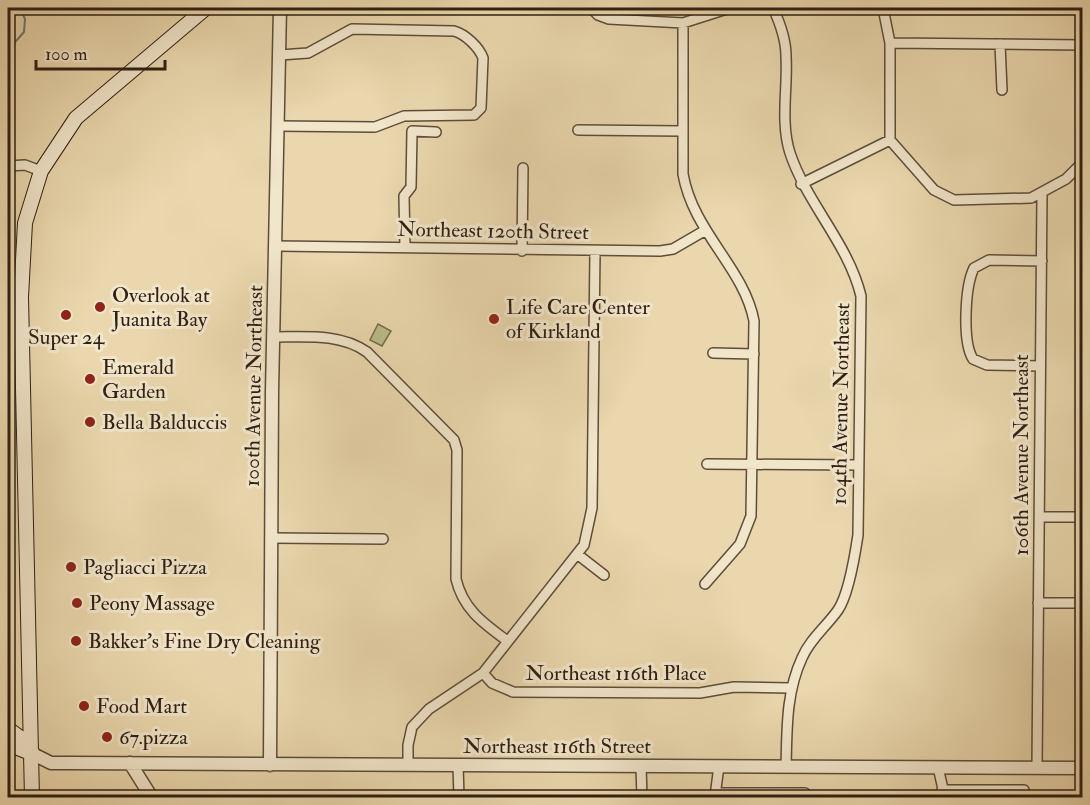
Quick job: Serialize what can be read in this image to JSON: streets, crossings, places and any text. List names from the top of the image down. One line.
{"streets":{"street":["Northeast 120th Street","100th Avenue Northeast","104th Avenue Northeast","106th Avenue Northeast","Northeast 116th Place","Northeast 116th Street"]},"crossings":[["Northeast 120th Street","100th Avenue Northeast"],["100th Avenue Northeast","Northeast 116th Street"],["104th Avenue Northeast","Northeast 116th Place"],["104th Avenue Northeast","Northeast 116th Street"],["106th Avenue Northeast","Northeast 116th Street"]],"places":["Overlook at Juanita Bay","Super 24","Life Care Center of Kirkland","Emerald Garden","Bella Balduccis","Pagliacci Pizza","Peony Massage","Bakker's Fine Dry Cleaning","Food Mart","67.pizza"],"scale_bar":"100 m"}
